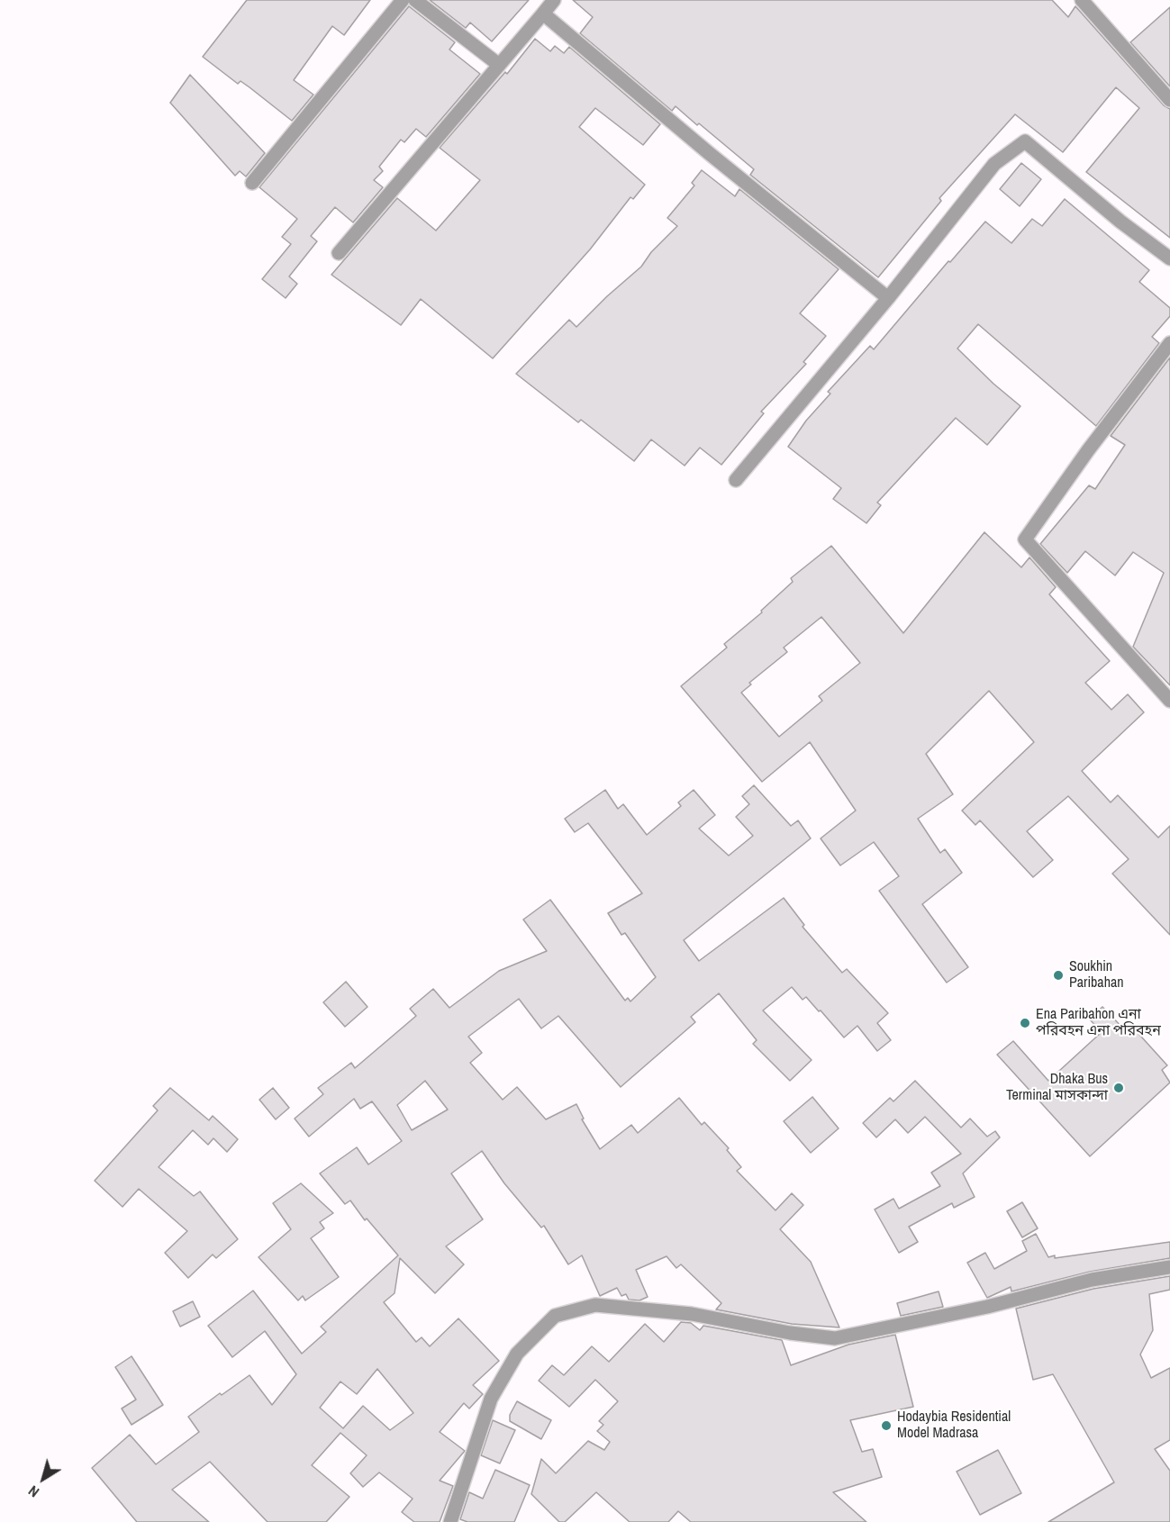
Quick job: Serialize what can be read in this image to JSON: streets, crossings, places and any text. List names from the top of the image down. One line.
{"places":["Soukhin Paribahan","Ena Paribahon এনা পরিবহন এনা পরিবহন","Dhaka Bus Terminal মাসকান্দা","Hodaybia Residential Model Madrasa"],"north":"bottom left"}
